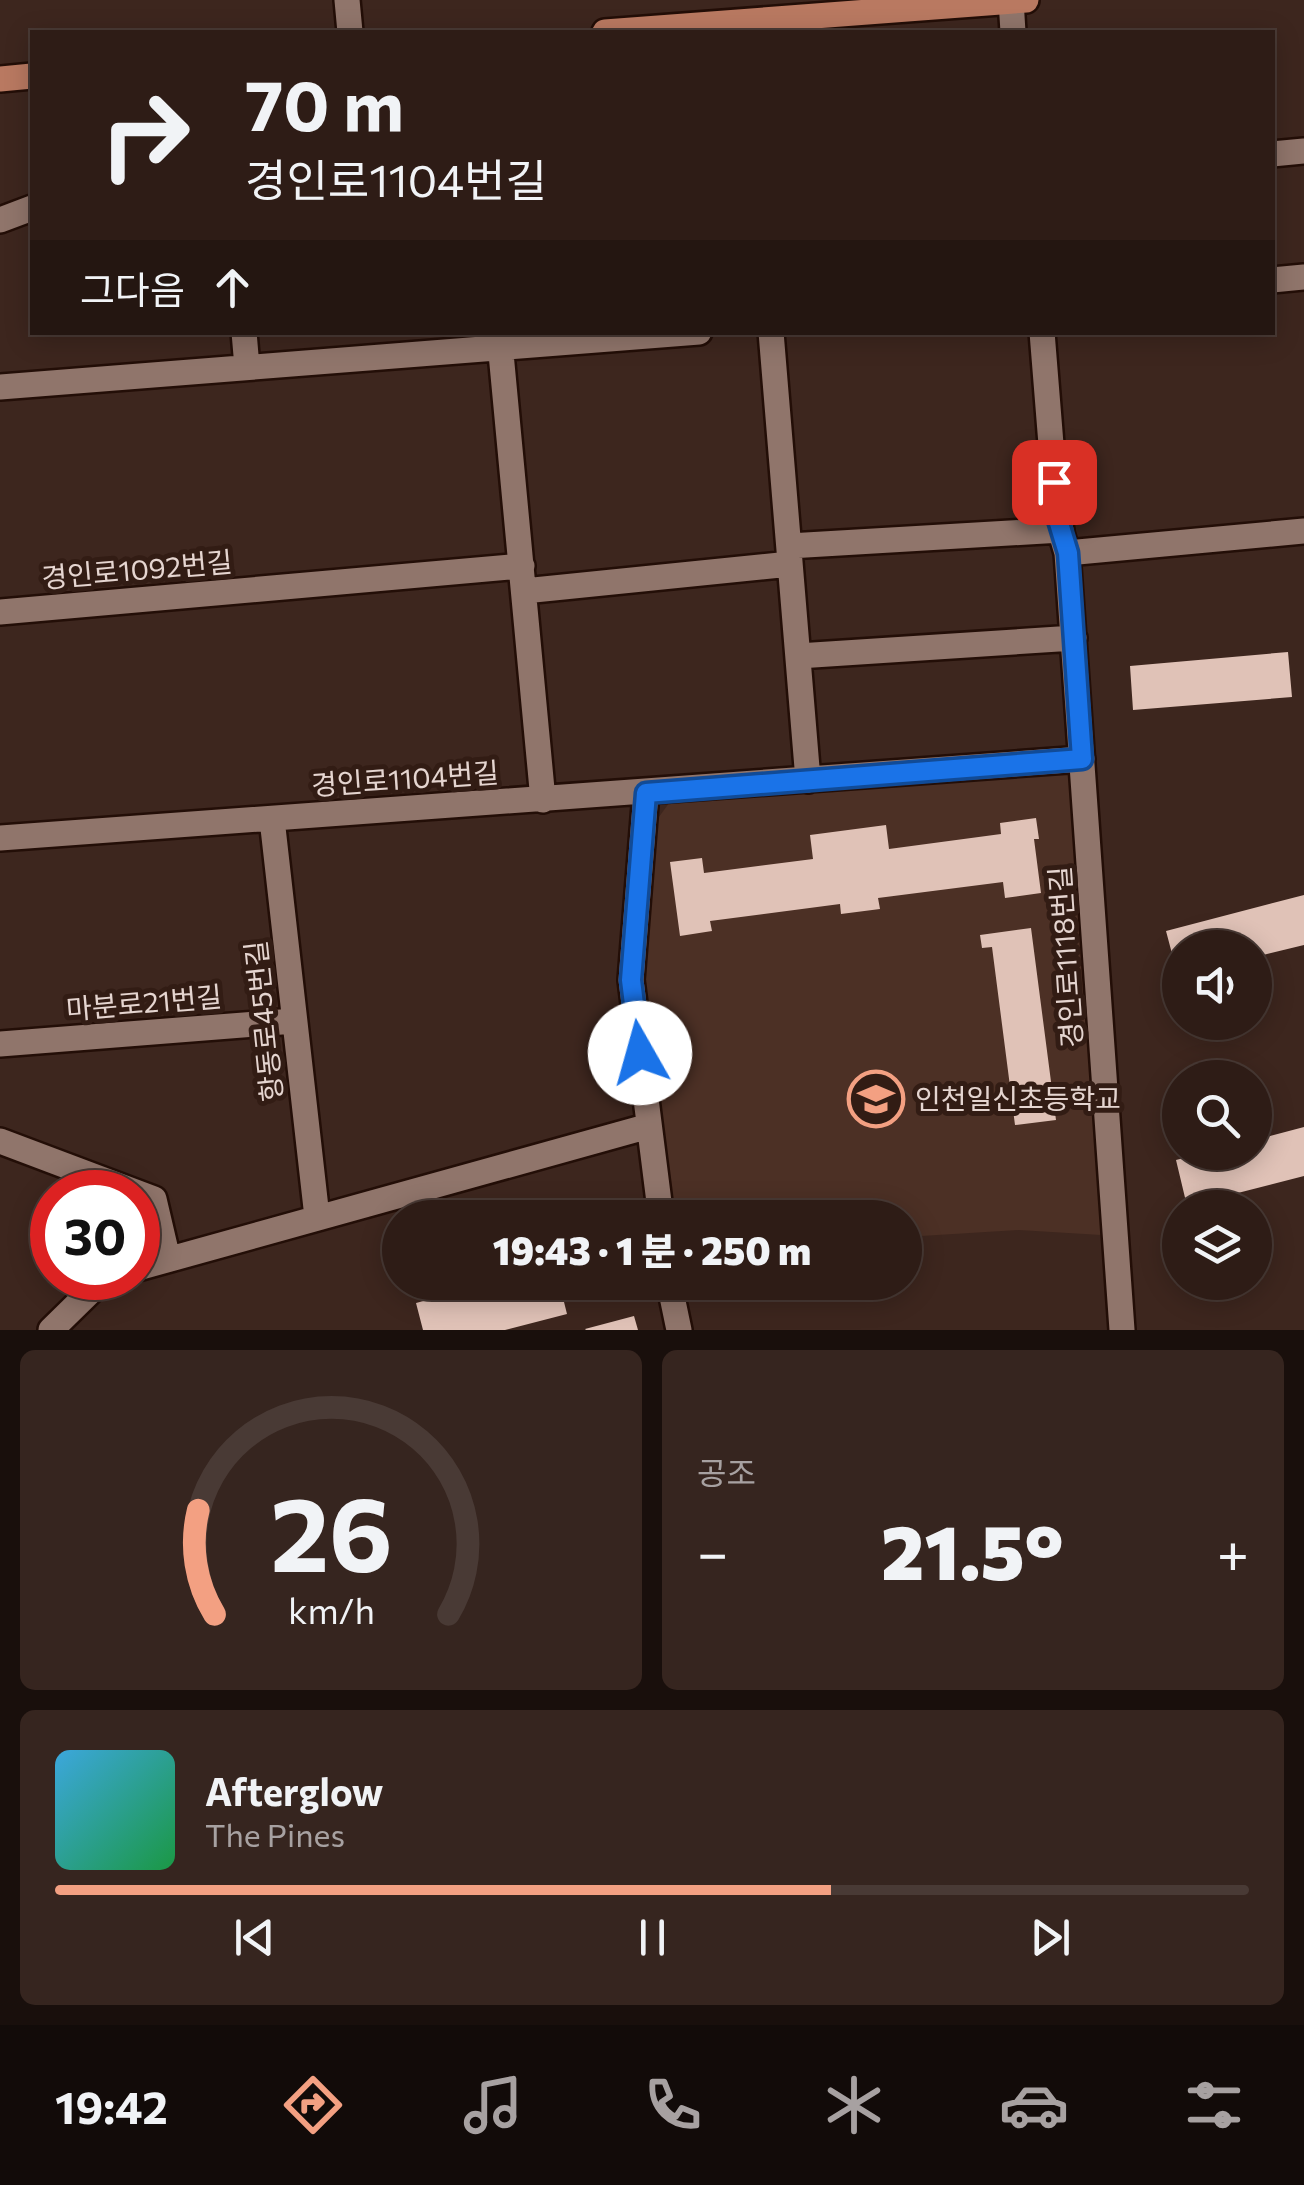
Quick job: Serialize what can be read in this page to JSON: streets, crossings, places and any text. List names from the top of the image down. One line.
{"streets":{"street":["경인로1092번길","경인로1104번길","경인로1118번길","마분로21번길","항동로45번길"]},"crossings":[["경인로1092번길","경인로1104번길"],["경인로1104번길","항동로45번길"],["마분로21번길","항동로45번길"]],"places":{"school or university":["인천일신초등학교"]},"page":{"turn":["70 m","경인로1104번길"],"then":"그다음","limit":"30","trip":"19:43 · 1 분 · 250 m","tile":"공조","heat":["−","21.5°","+"],"song":["Afterglow","The Pines"],"tabs":"19:42","gauge":["26","km/h"]}}
